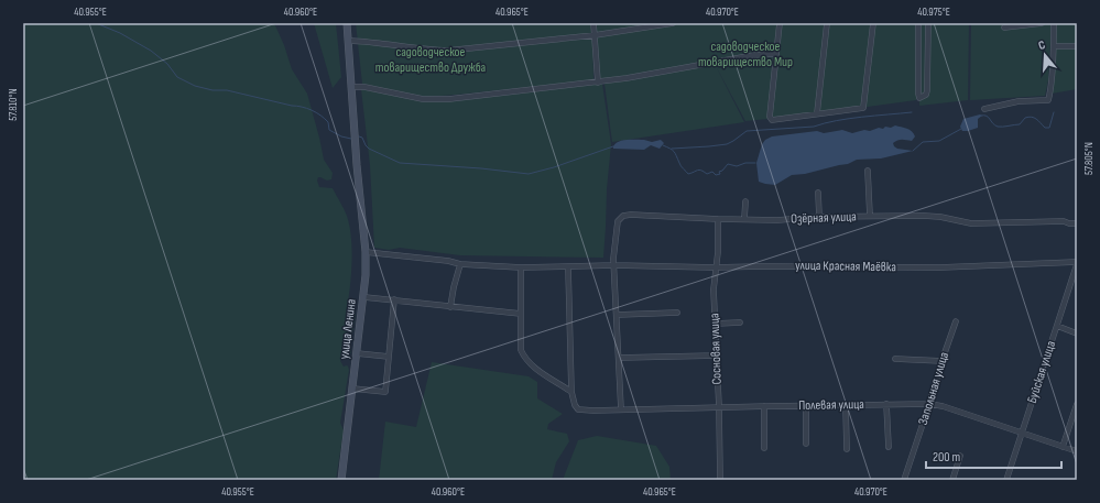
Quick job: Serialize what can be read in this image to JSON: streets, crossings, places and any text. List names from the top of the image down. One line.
{"streets":{"main road":["улица Ленина"],"street":["Озёрная улица","улица Красная Маёвка","Сосновая улица","Буйская улица","Запольная улица","Полевая улица"]},"crossings":[["Озёрная улица","улица Красная Маёвка"],["Озёрная улица","Сосновая улица"],["улица Красная Маёвка","улица Ленина"],["улица Красная Маёвка","Сосновая улица"],["улица Красная Маёвка","Буйская улица"],["Сосновая улица","Полевая улица"],["Буйская улица","Полевая улица"],["Запольная улица","Полевая улица"]],"parks":["садоводческое товарищество Мир","садоводческое товарищество Дружба"],"scale_bar":"200 m","north":"top","coordinates":["40.955°E","40.960°E","40.965°E","40.970°E","40.975°E","57.810°N","57.805°N"]}
